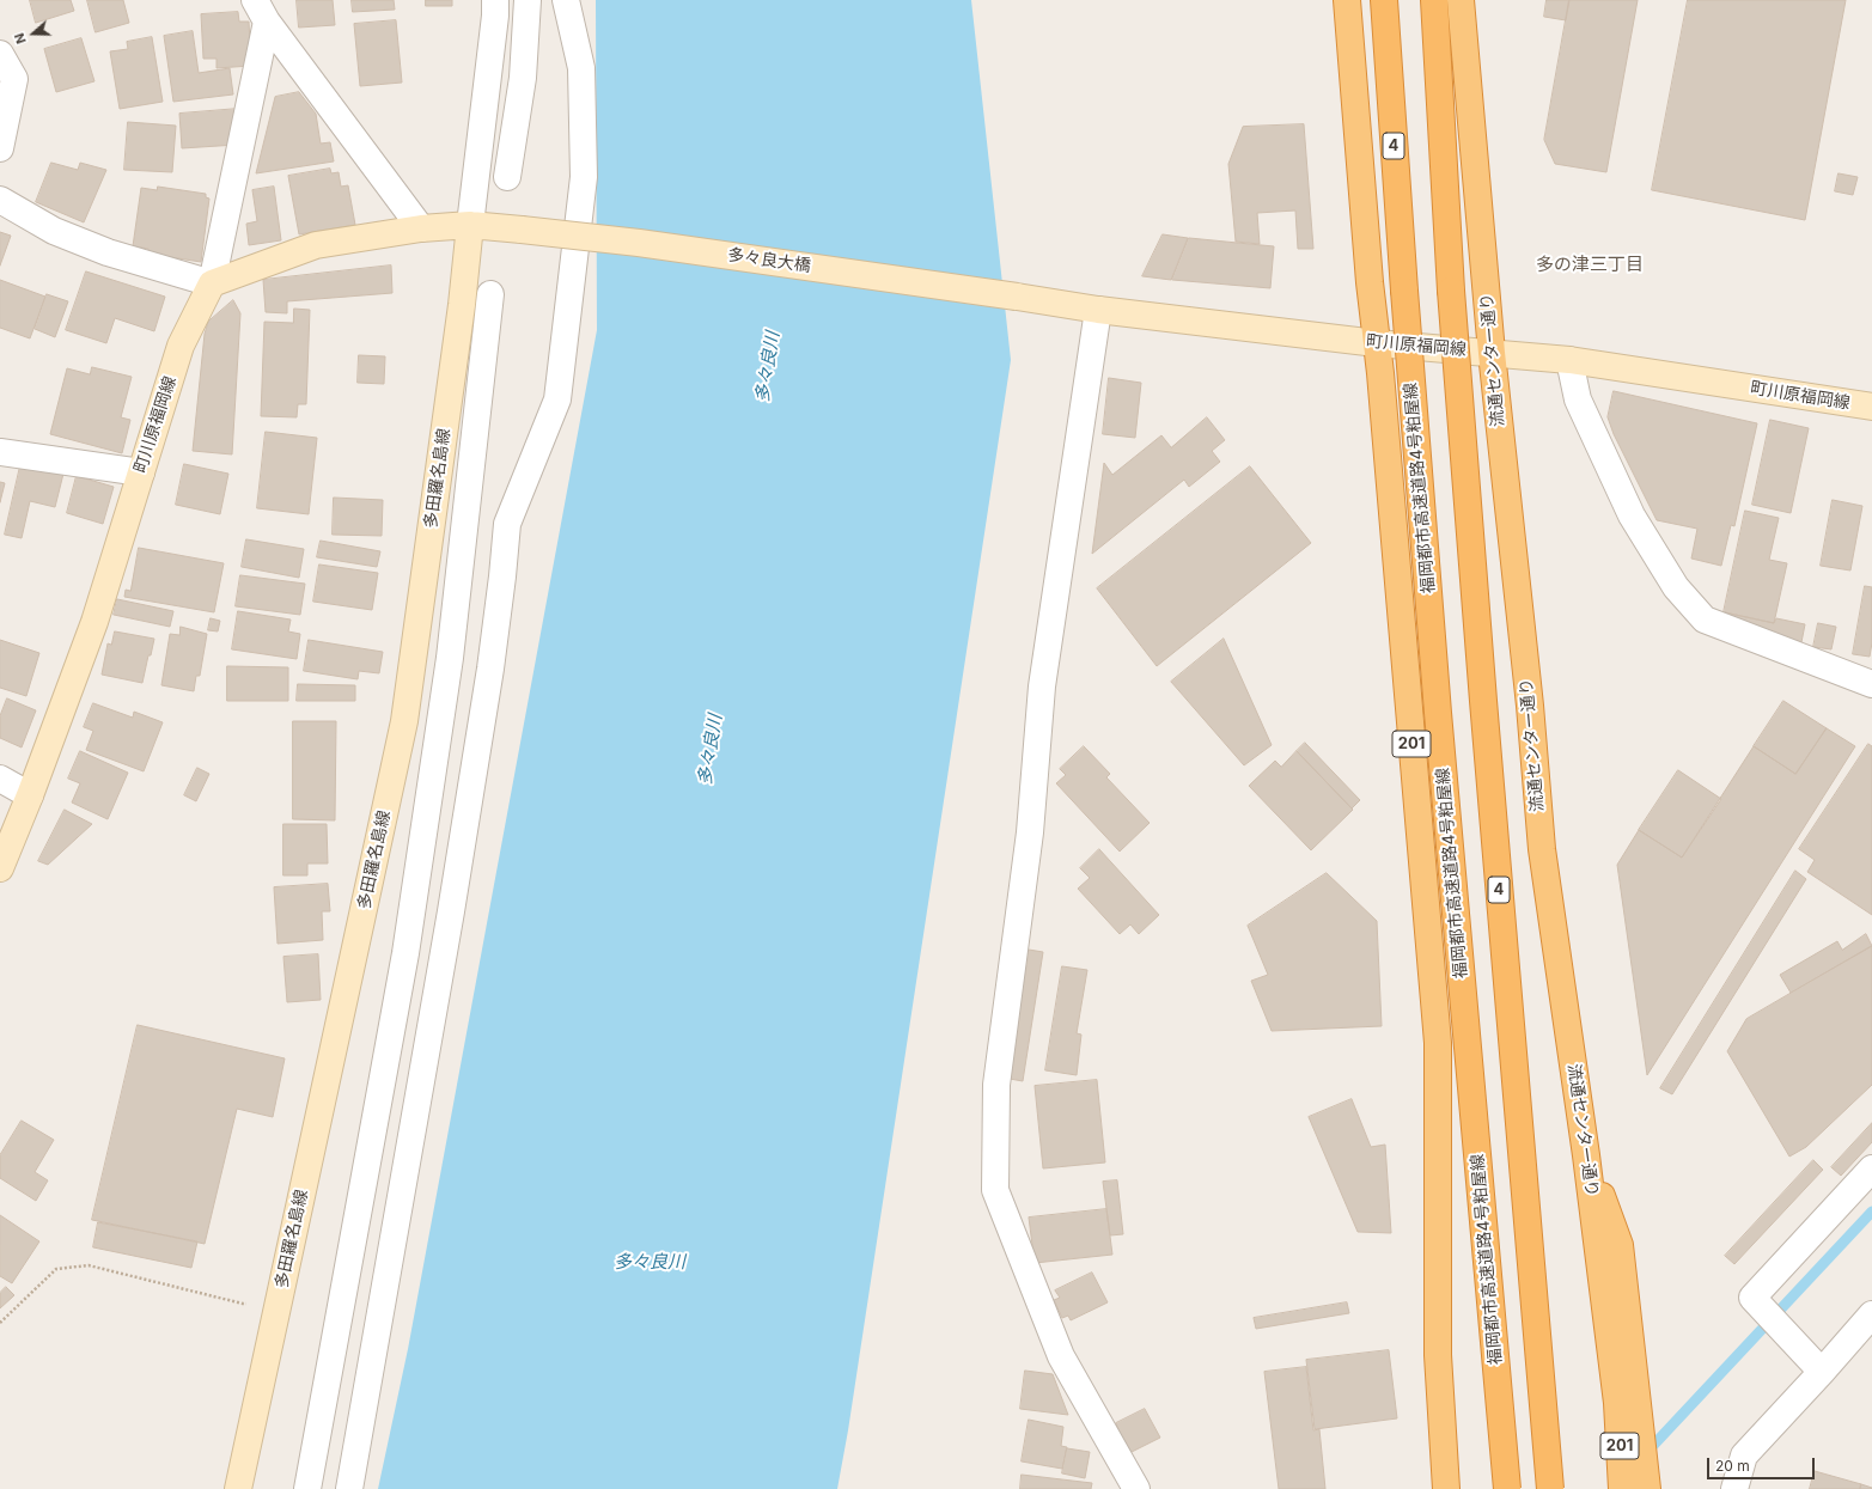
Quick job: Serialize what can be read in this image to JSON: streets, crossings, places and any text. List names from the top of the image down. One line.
{"streets":{"highway":["4","流通センター通り","福岡都市高速道路4号粕屋線","201"],"main road":["多々良大橋","町川原福岡線","多田羅名島線"]},"crossings":[["多々良大橋","町川原福岡線"],["多々良大橋","多田羅名島線"],["町川原福岡線","流通センター通り"],["町川原福岡線","201"]],"districts":["多の津三丁目"],"water":["多々良川"],"scale_bar":"20 m","north":"left"}
